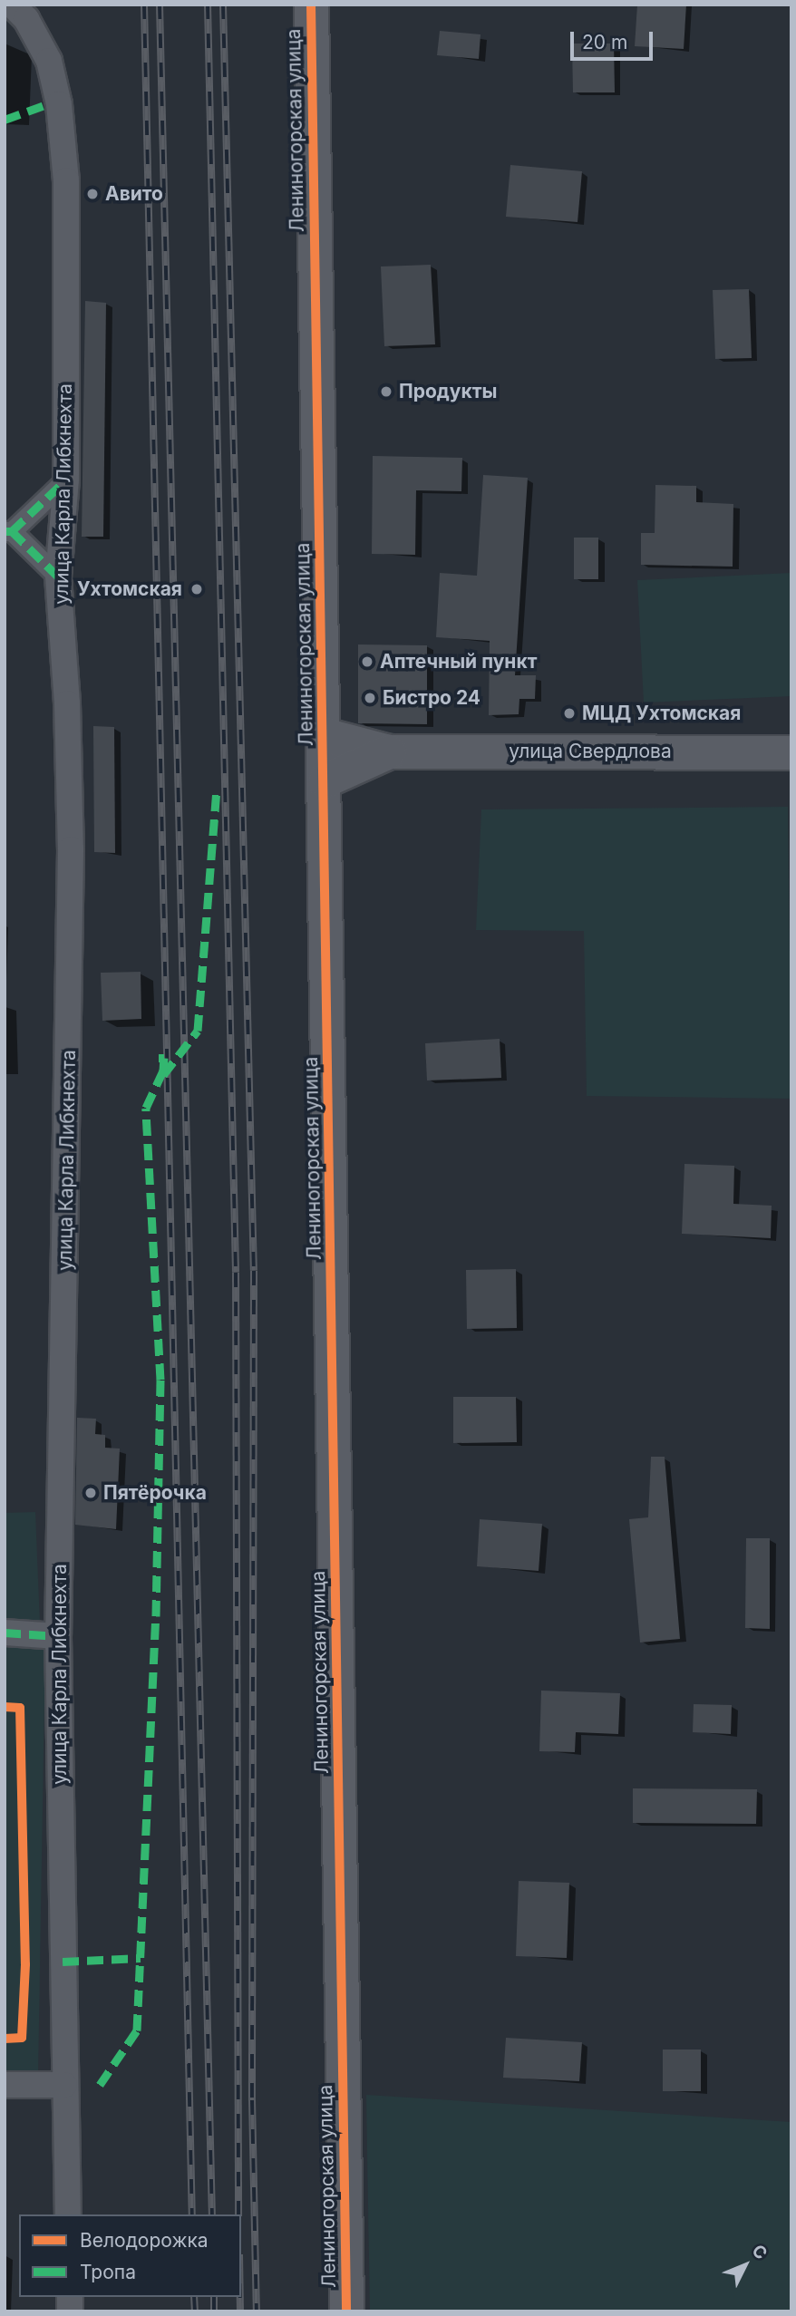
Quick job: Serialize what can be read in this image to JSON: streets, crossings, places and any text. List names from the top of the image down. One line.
{"streets":{"street":["Лениногорская улица","улица Карла Либкнехта","улица Свердлова"]},"crossings":[["Лениногорская улица","улица Свердлова"]],"places":["Авито","Продукты","Ухтомская","Аптечный пункт","Бистро 24","МЦД Ухтомская","Пятёрочка"],"legend":["Велодорожка","Тропа"],"scale_bar":"20 m","north":"top right"}
